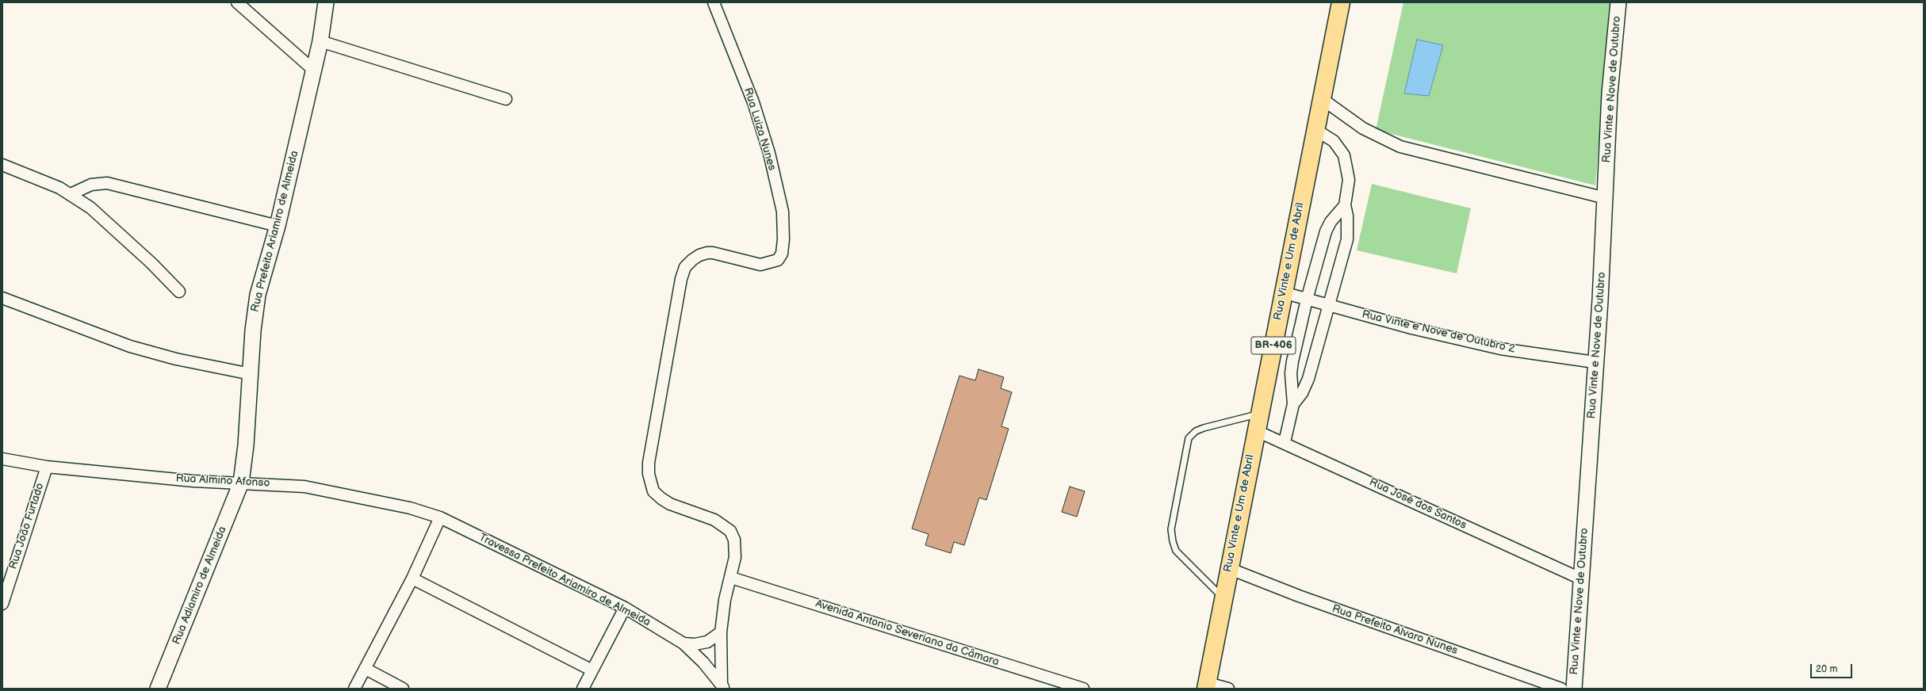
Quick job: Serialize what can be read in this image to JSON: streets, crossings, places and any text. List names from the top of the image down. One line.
{"streets":{"main road":["Rua Vinte e Um de Abril","BR-406"],"street":["Rua Vinte e Nove de Outubro","Rua Luiza Nunes","Rua Prefeito Ariamiro de Almeida","Rua Vinte e Nove de Outubro 2","Rua Almino Afonso","Rua José dos Santos","Rua João Furtado","Travessa Prefeito Ariamiro de Almeida","Rua Adiamiro de Almeida","Rua Prefeito Alvaro Nunes","Avenida Antonio Severiano da Câmara"]},"crossings":[["Rua Vinte e Nove de Outubro","Rua Vinte e Nove de Outubro 2"],["Rua Vinte e Nove de Outubro","Rua José dos Santos"],["Rua Luiza Nunes","Avenida Antonio Severiano da Câmara"],["Rua Prefeito Ariamiro de Almeida","Rua Almino Afonso"],["Rua Prefeito Ariamiro de Almeida","Rua Adiamiro de Almeida"],["Rua Vinte e Um de Abril","Rua Vinte e Nove de Outubro 2"],["Rua Vinte e Um de Abril","Rua José dos Santos"],["Rua Vinte e Um de Abril","Rua Prefeito Alvaro Nunes"],["Rua Almino Afonso","Rua João Furtado"],["Rua Almino Afonso","Travessa Prefeito Ariamiro de Almeida"],["Rua Almino Afonso","Rua Adiamiro de Almeida"]],"scale_bar":"20 m"}
